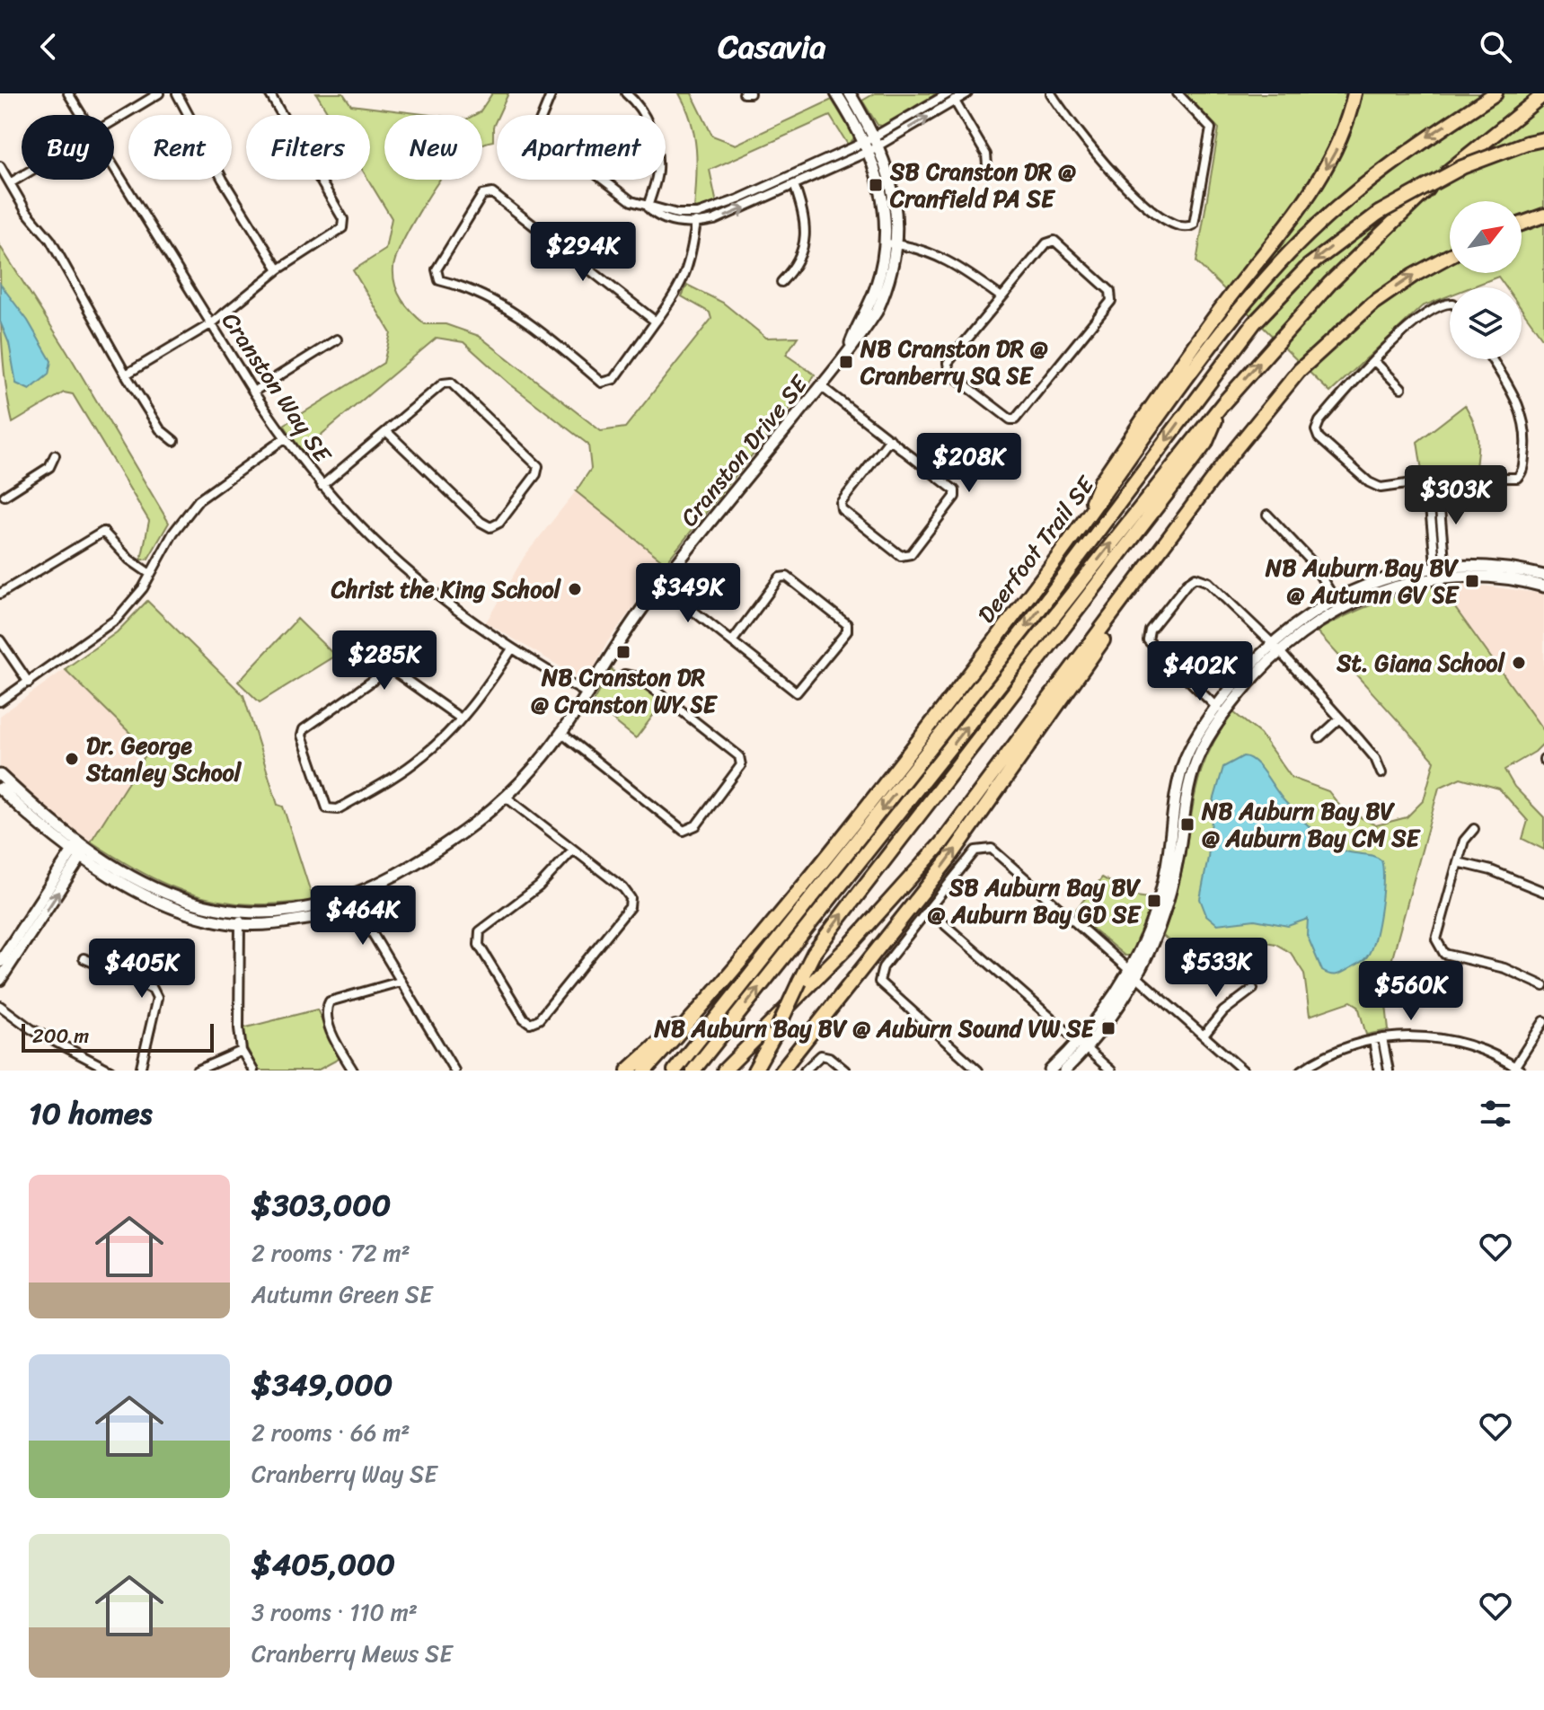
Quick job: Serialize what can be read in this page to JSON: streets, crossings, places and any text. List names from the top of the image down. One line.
{"streets":{"highway":["Deerfoot Trail SE"],"street":["Cranston Way SE","Cranston Drive SE"]},"crossings":[["Cranston Way SE","Cranston Drive SE"]],"places":{"transit":["SB Cranston DR @ Cranfield PA SE","NB Cranston DR @ Cranberry SQ SE","NB Auburn Bay BV @ Autumn GV SE","NB Cranston DR @ Cranston WY SE","NB Auburn Bay BV @ Auburn Bay CM SE","SB Auburn Bay BV @ Auburn Bay GD SE","NB Auburn Bay BV @ Auburn Sound VW SE"],"other":["Christ the King School","St. Giana School","Dr. George Stanley School"]},"scale_bar":"200 m","north":"top right","page":{"header":"Casavia","chip":["Buy","Rent","Filters","New","Apartment"],"price":["$294K","$208K","$303K","$349K","$285K","$402K","$464K","$533K","$405K","$560K"],"scale":"200 m","heading":"10 homes","list":[{"name":"$303,000","note":"2 rooms · 72 m² · Autumn Green SE"},{"name":"$349,000","note":"2 rooms · 66 m² · Cranberry Way SE"},{"name":"$405,000","note":"3 rooms · 110 m² · Cranberry Mews SE"}]}}
